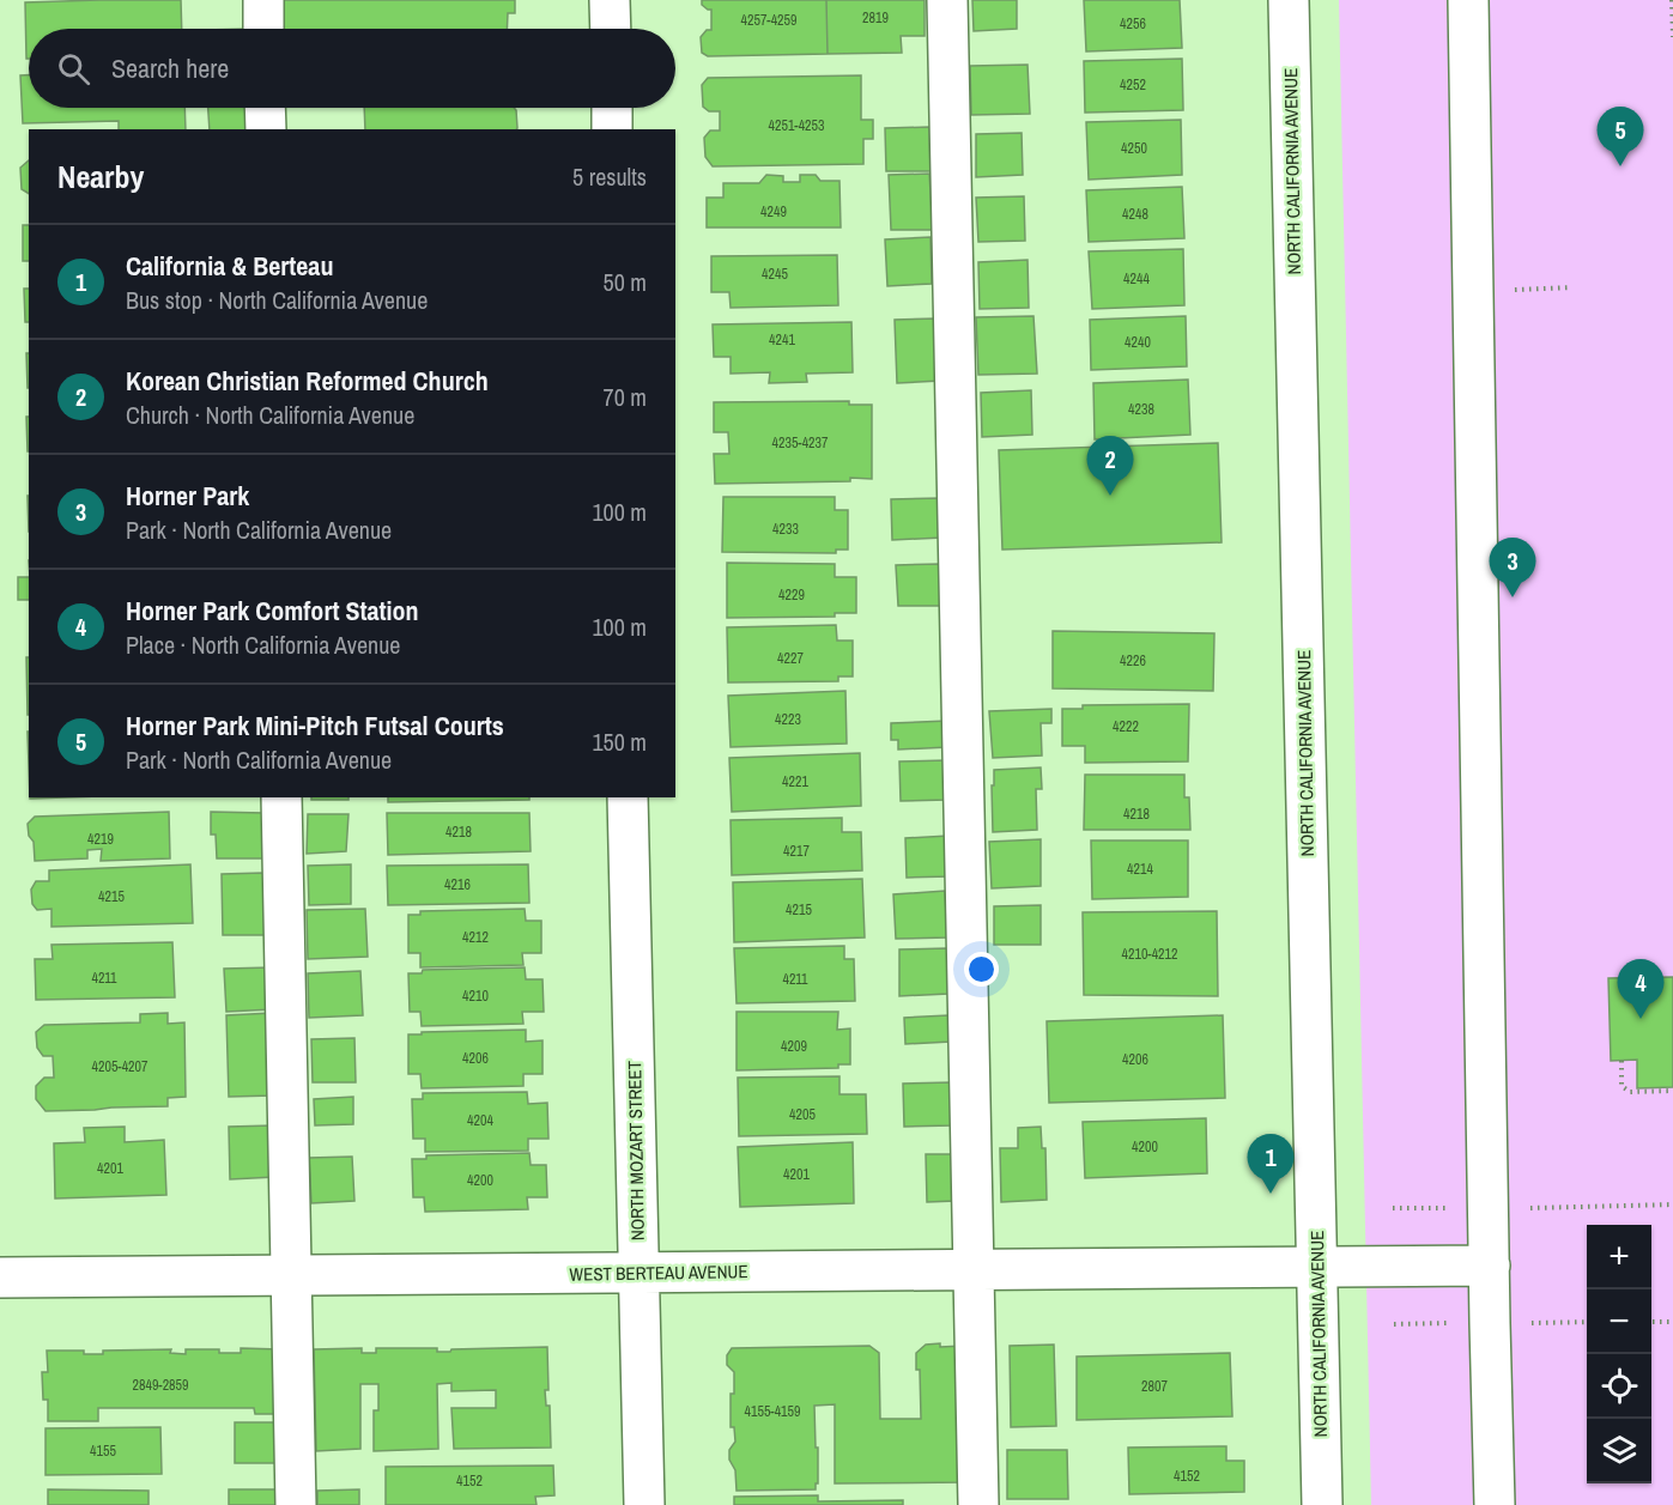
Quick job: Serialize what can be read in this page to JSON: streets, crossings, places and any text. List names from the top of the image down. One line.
{"streets":{"street":["NORTH CALIFORNIA AVENUE","NORTH MOZART STREET","WEST BERTEAU AVENUE"]},"crossings":[["NORTH CALIFORNIA AVENUE","WEST BERTEAU AVENUE"],["NORTH MOZART STREET","WEST BERTEAU AVENUE"]],"house_numbers":["2819","4257-4259","4256","4252","4251-4253","4250","4249","4248","4245","4244","4241","4240","4238","4235-4237","4233","4229","4227","4226","4223","4222","4221","4218","4218","4219","4217","4214","4216","4215","4215","4212","4210-4212","4211","4211","4210","4209","4206","4206","4205-4207","4205","4204","4200","4201","4201","4200","2849-2859","2807","4155-4159","4155","4152","4152"],"page":{"search":"Search here","pins":["5","2","3","4","1"],"heading":["Nearby","5 results"],"list":[{"mark":"1","name":"California & Berteau","note":"Bus stop · North California Avenue","value":"50 m"},{"mark":"2","name":"Korean Christian Reformed Church","note":"Church · North California Avenue","value":"70 m"},{"mark":"3","name":"Horner Park","note":"Park · North California Avenue","value":"100 m"},{"mark":"4","name":"Horner Park Comfort Station","note":"Place · North California Avenue","value":"100 m"},{"mark":"5","name":"Horner Park Mini-Pitch Futsal Courts","note":"Park · North California Avenue","value":"150 m"}],"map_buttons":["+","−"]}}
